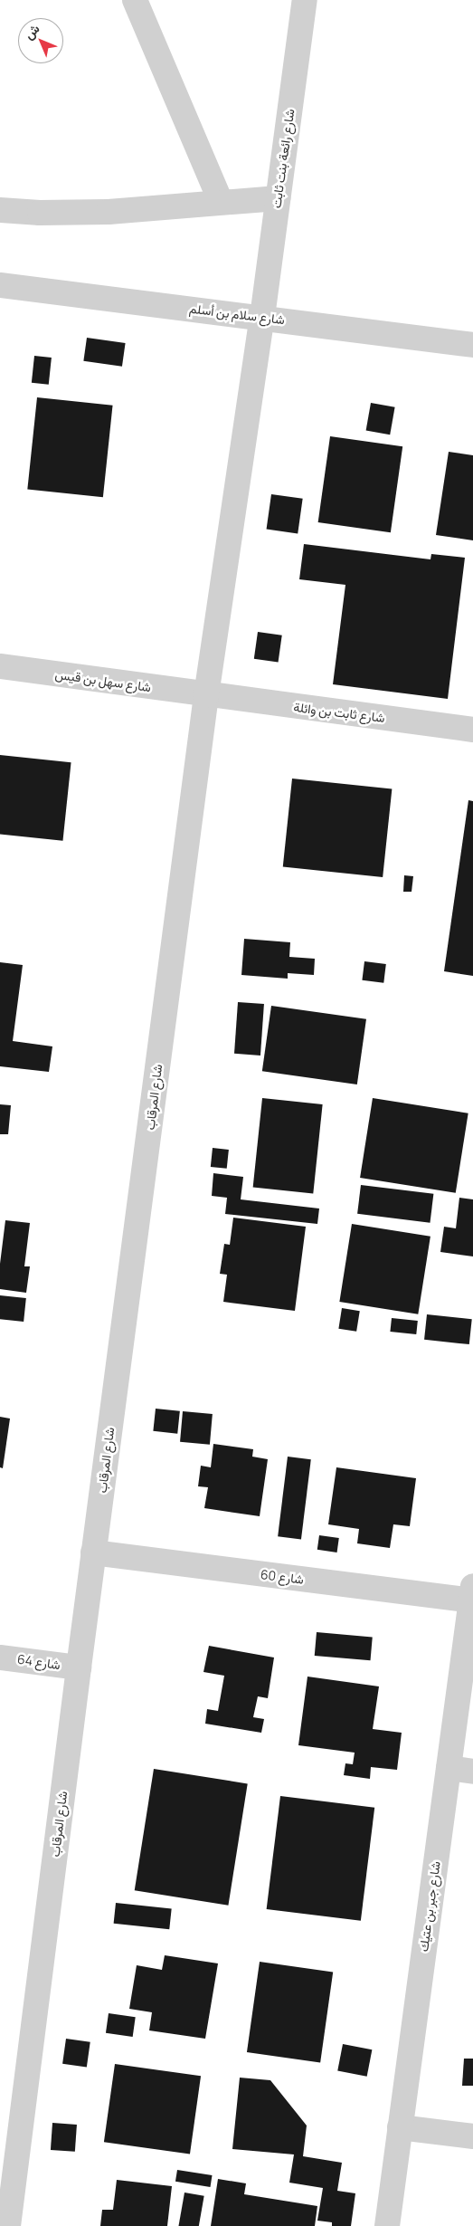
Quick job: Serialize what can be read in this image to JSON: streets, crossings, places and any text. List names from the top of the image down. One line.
{"streets":{"street":["شارع رائعة بنت ثابت","شارع سلام بن أسلم","شارع سهل بن قيس","شارع ثابت بن وائلة","شارع المرقاب","شارع 60","شارع 64","شارع جبر بن عتيك"]},"crossings":[["شارع رائعة بنت ثابت","شارع سلام بن أسلم"],["شارع رائعة بنت ثابت","شارع سهل بن قيس"],["شارع رائعة بنت ثابت","شارع ثابت بن وائلة"],["شارع رائعة بنت ثابت","شارع المرقاب"],["شارع سهل بن قيس","شارع ثابت بن وائلة"],["شارع سهل بن قيس","شارع المرقاب"],["شارع ثابت بن وائلة","شارع المرقاب"],["شارع المرقاب","شارع 60"],["شارع المرقاب","شارع 64"],["شارع 60","شارع جبر بن عتيك"]],"north":"top left"}
